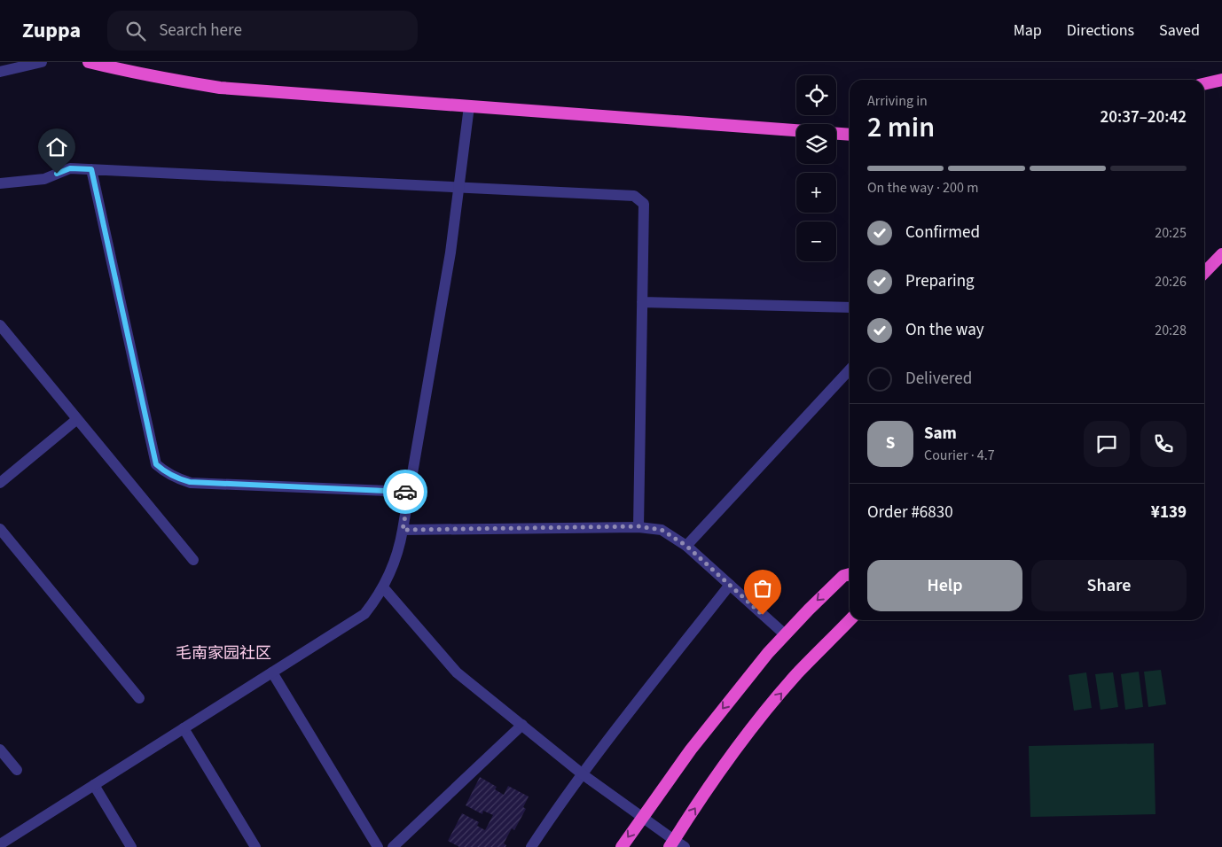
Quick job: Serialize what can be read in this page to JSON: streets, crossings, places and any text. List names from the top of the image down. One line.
{"districts":["毛南家园社区"],"page":{"header":"Zuppa","search":"Search here","nav":["Map","Directions","Saved"],"map_buttons":["+","−"],"heading":["2 min","Arriving in","20:37–20:42"],"panel":["Sam","Courier · 4.7","Order #6830","¥139"],"bar":"On the way · 200 m","list":[["Confirmed","20:25"],["Preparing","20:26"],["On the way","20:28"],"Delivered"],"round":"S","buttons":["Help","Share"]}}
